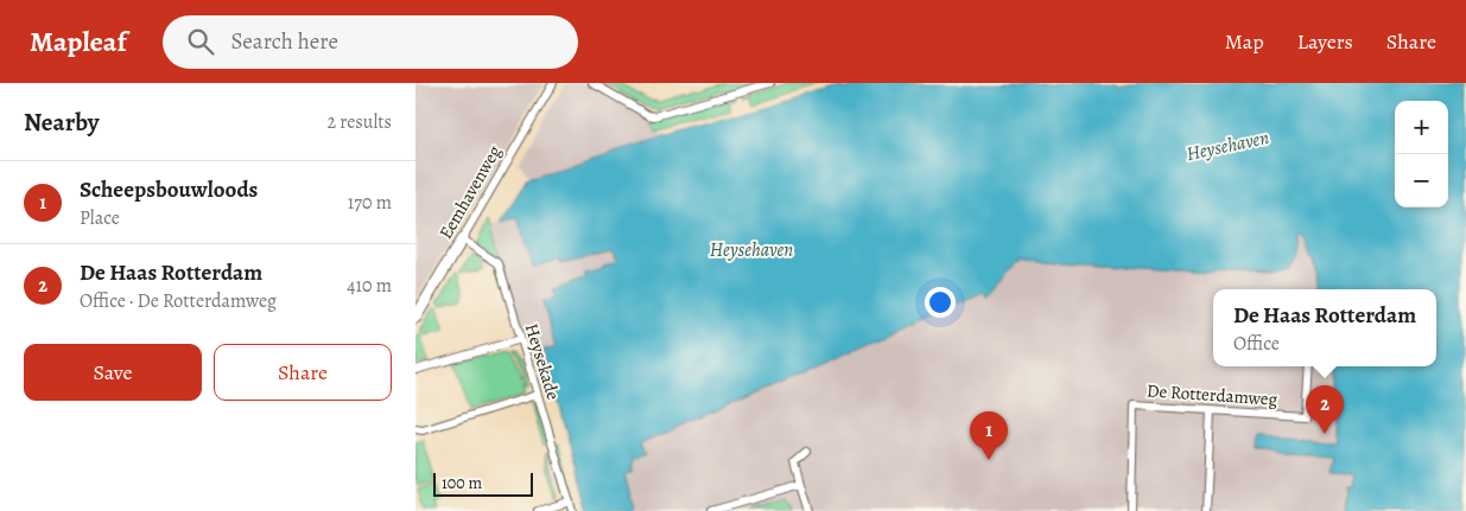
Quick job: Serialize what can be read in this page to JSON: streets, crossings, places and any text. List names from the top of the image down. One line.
{"streets":{"street":["Eemhavenweg","Heysekade","De Rotterdamweg"]},"crossings":[["Eemhavenweg","Heysekade"]],"water":["Heysehaven"],"scale_bar":"100 m","page":{"header":"Mapleaf","search":"Search here","nav":["Map","Layers","Share"],"heading":["Nearby","2 results"],"map_buttons":["+","−"],"list":[{"mark":"1","name":"Scheepsbouwloods","note":"Place","value":"170 m"},{"mark":"2","name":"De Haas Rotterdam","note":"Office · De Rotterdamweg","value":"410 m"}],"popup":["De Haas Rotterdam","Office"],"buttons":["Save","Share"],"pins":["2","1"],"scale":"100 m"}}
